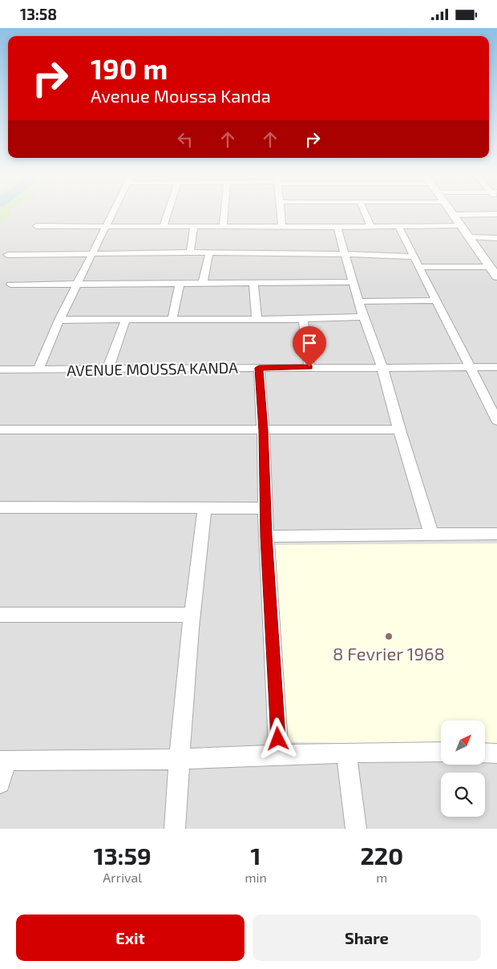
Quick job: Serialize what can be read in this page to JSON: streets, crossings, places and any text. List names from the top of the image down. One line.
{"streets":{"street":["AVENUE MOUSSA KANDA"]},"places":["8 Fevrier 1968"],"north":"top right","page":{"status":"13:58","turn":["190 m","Avenue Moussa Kanda"],"eta":["13:59","Arrival","1","min","220","m"],"buttons":["Exit","Share"]}}
